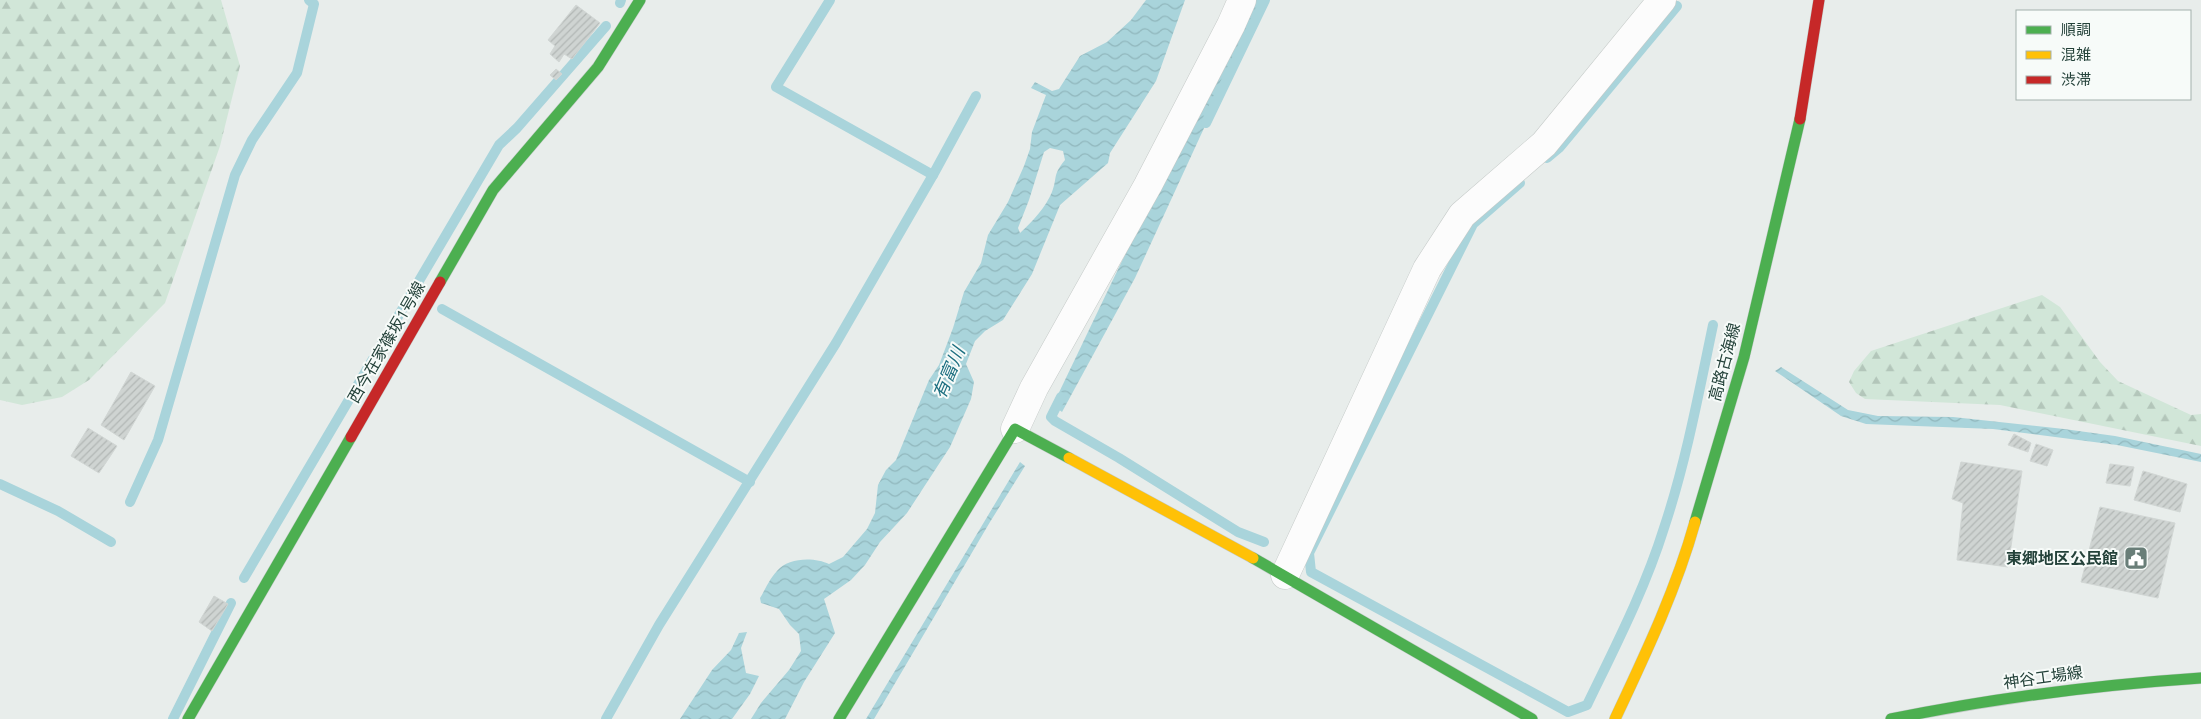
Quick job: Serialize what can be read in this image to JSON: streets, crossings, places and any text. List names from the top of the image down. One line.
{"streets":{"street":["西今在家篠坂1号線","高路古海線","神谷工場線"]},"water":["有富川"],"places":{"public building":["東郷地区公民館"]},"legend":["順調","混雑","渋滞"]}
